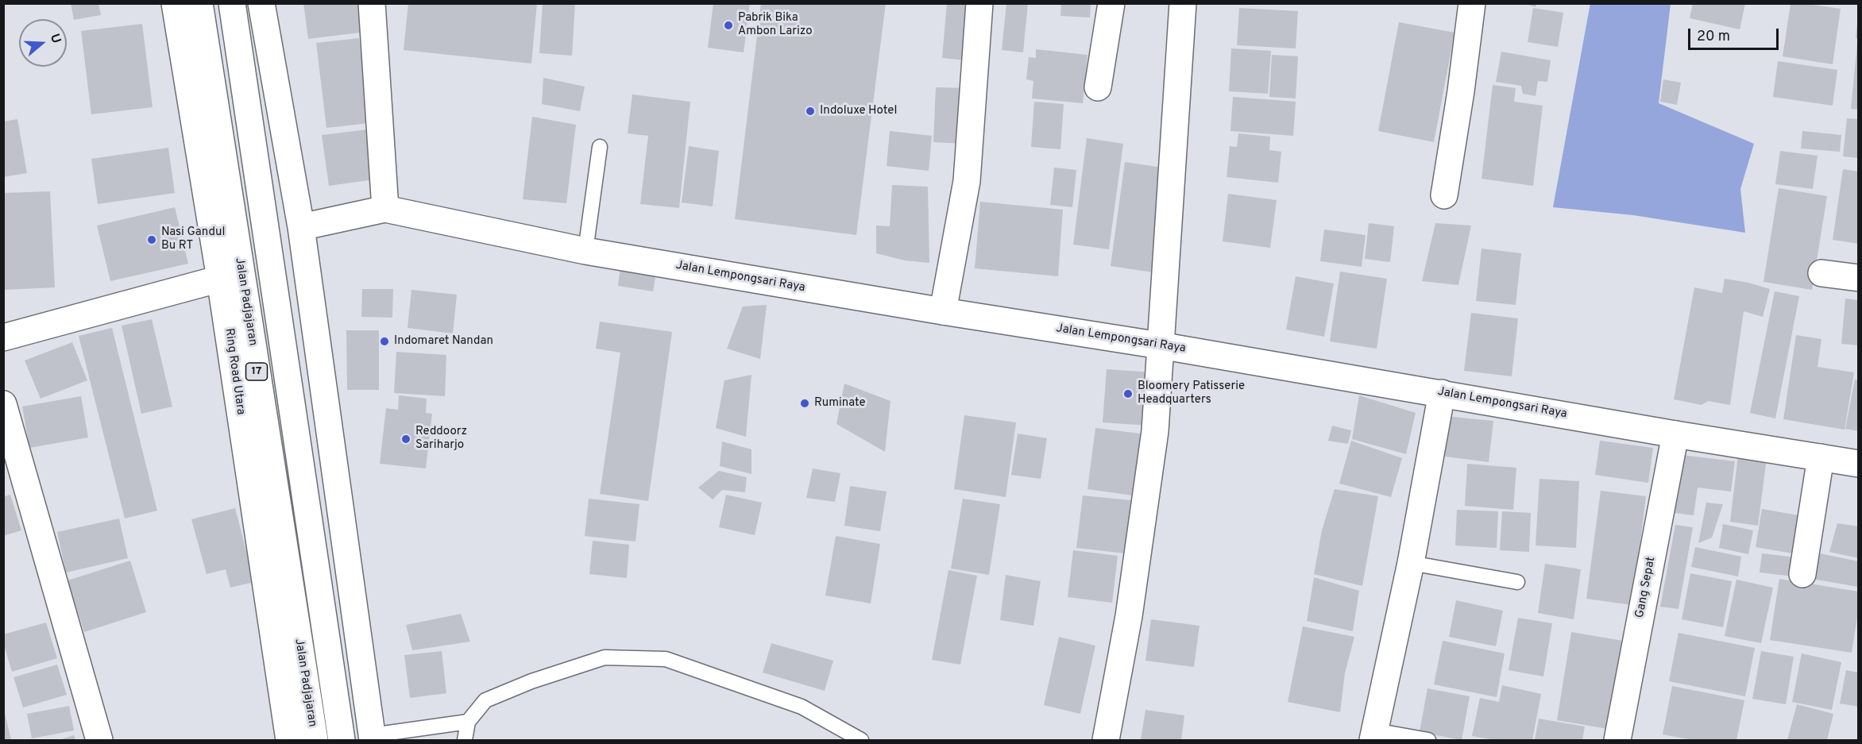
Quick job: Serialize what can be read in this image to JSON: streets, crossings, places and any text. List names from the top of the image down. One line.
{"streets":{"main road":["Jalan Lempongsari Raya","Jalan Padjajaran","Ring Road Utara","17","Gang Sepat"]},"crossings":[["Jalan Lempongsari Raya","Gang Sepat"]],"places":["Pabrik Bika Ambon Larizo","Indoluxe Hotel","Nasi Gandul Bu RT","Indomaret Nandan","Bloomery Patisserie Headquarters","Ruminate","Reddoorz Sariharjo"],"scale_bar":"20 m","north":"right"}
